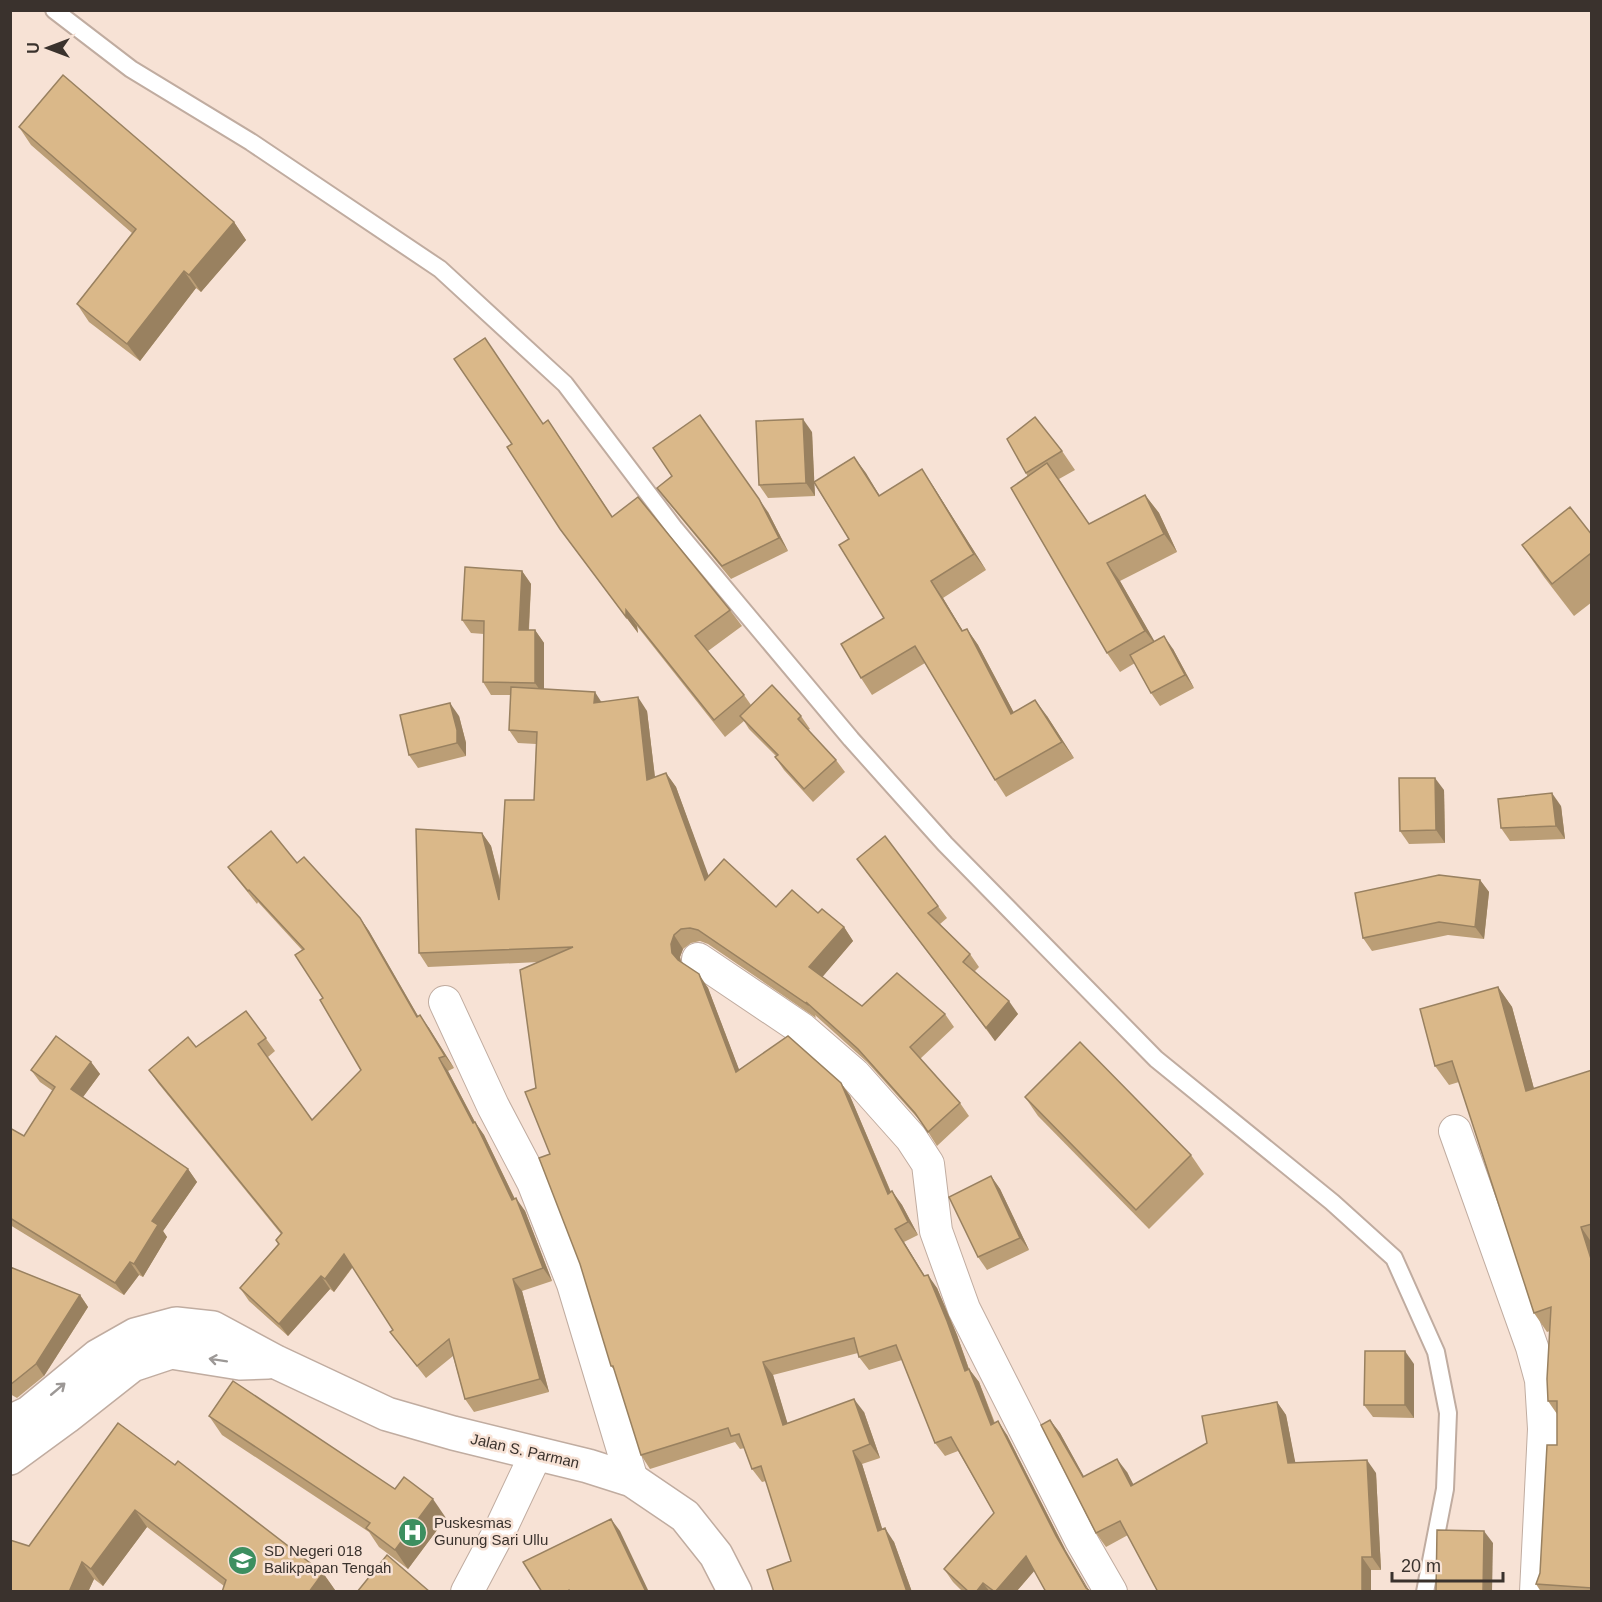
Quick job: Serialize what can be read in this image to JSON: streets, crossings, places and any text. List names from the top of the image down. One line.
{"streets":{"main road":["Jalan S. Parman"]},"places":{"hospital":["Puskesmas Gunung Sari Ullu"],"school or university":["SD Negeri 018 Balikpapan Tengah"]},"scale_bar":"20 m","north":"left"}
